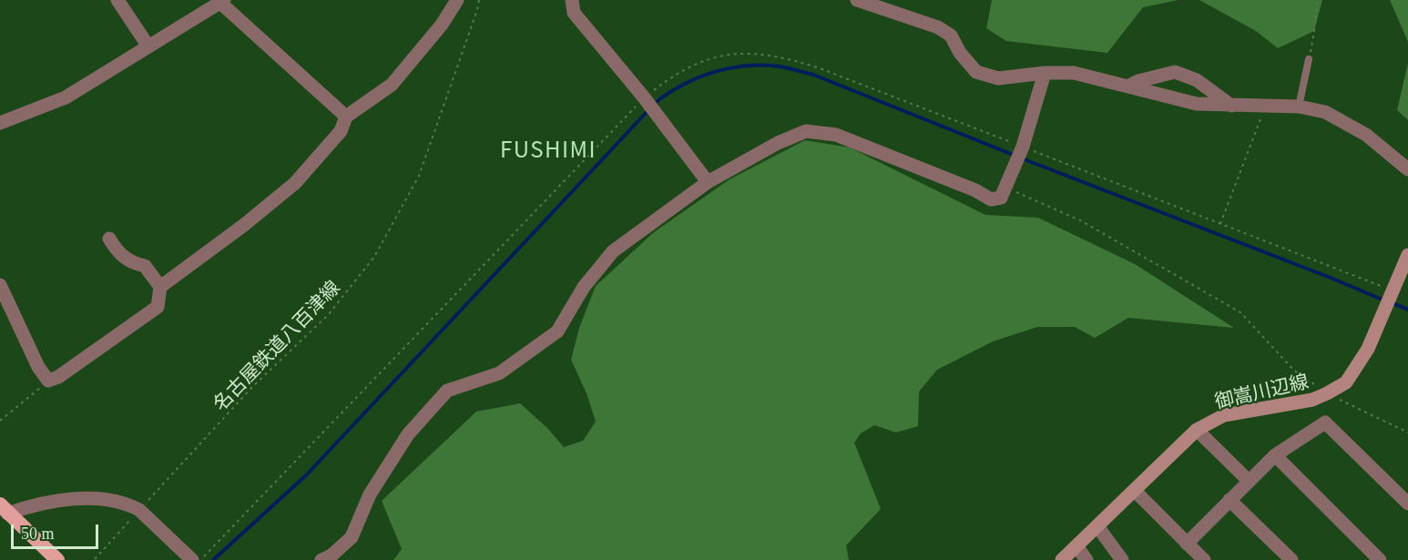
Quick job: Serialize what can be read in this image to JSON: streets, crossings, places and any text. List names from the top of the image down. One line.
{"streets":{"main road":["御嵩川辺線"],"path":["名古屋鉄道八百津線"]},"districts":["FUSHIMI"],"scale_bar":"50 m"}
